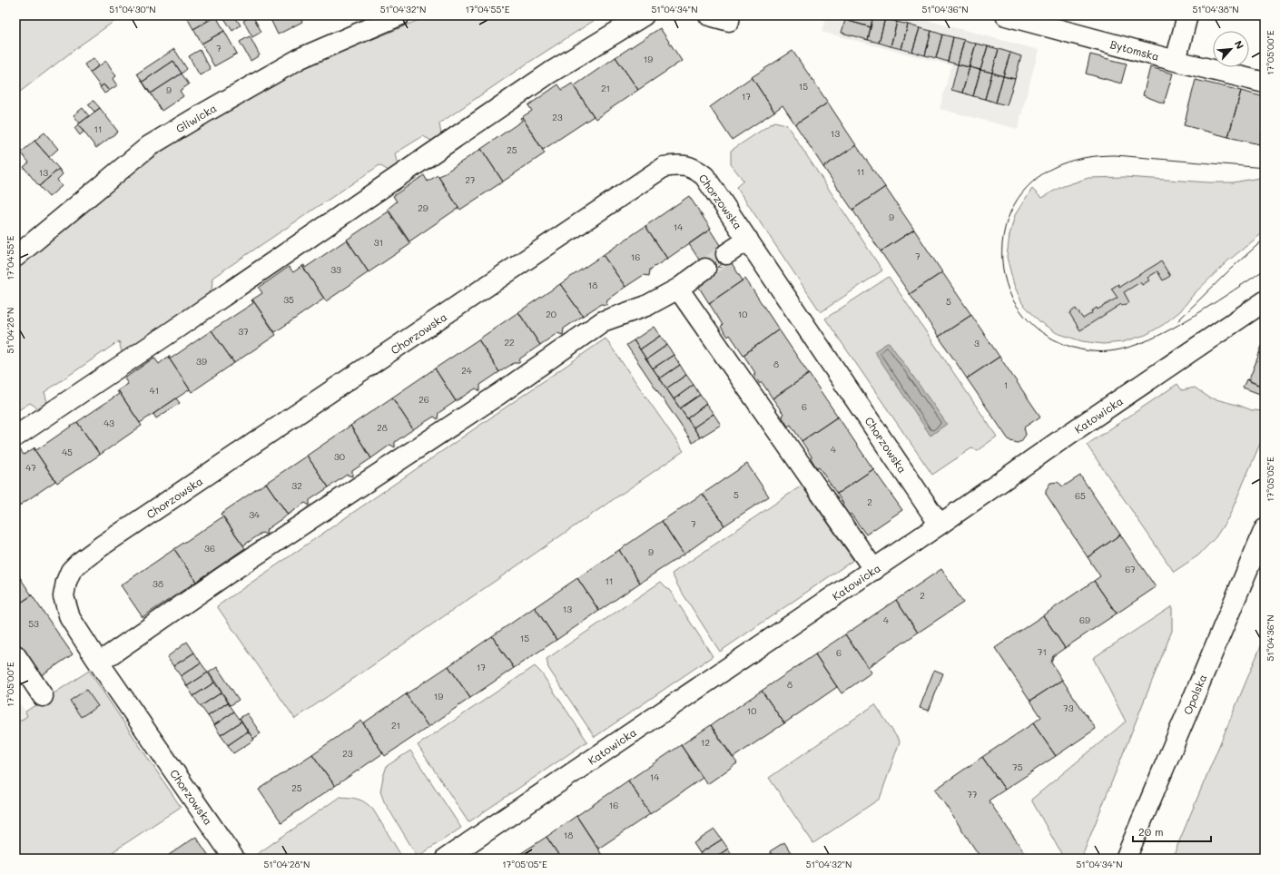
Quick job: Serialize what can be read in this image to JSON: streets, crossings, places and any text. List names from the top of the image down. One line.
{"streets":{"street":["Bytomska","Gliwicka","Chorzowska","Katowicka","Opolska"]},"crossings":[["Chorzowska","Katowicka"]],"house_numbers":["7","19","15","21","9","17","23","11","13","25","11","13","27","29","9","14","31","7","16","12","33","18","35","5","20","10","37","22","3","39","8","24","1","41","26","6","43","28","4","45","30","47","32","5","65","2","34","7","36","9","67","11","38","2","13","4","69","53","15","71","6","17","8","19","73","10","21","12","23","75","14","25","77","16","18"],"scale_bar":"20 m","north":"top right","coordinates":["51°04'30\"N","51°04'32\"N","17°04'55\"E","51°04'34\"N","51°04'36\"N","51°04'38\"N","17°05'00\"E","51°04'28\"N","17°05'05\"E"]}
